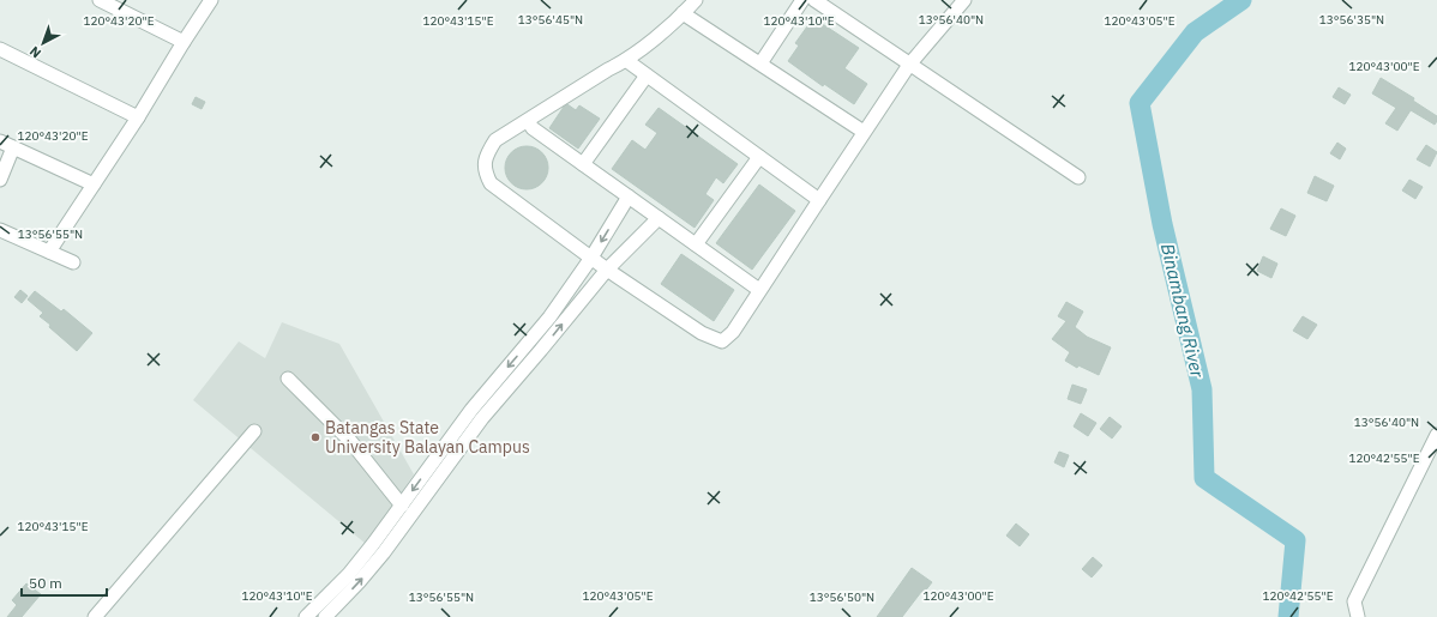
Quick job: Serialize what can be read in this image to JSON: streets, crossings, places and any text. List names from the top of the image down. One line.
{"water":["Binambang River"],"places":["Batangas State University Balayan Campus"],"scale_bar":"50 m","north":"bottom left","coordinates":["13°56'35\"N","13°56'45\"N","13°56'40\"N","120°43'20\"E","120°43'15\"E","120°43'10\"E","120°43'05\"E","120°43'00\"E","13°56'55\"N","120°42'55\"E","13°56'50\"N"]}
